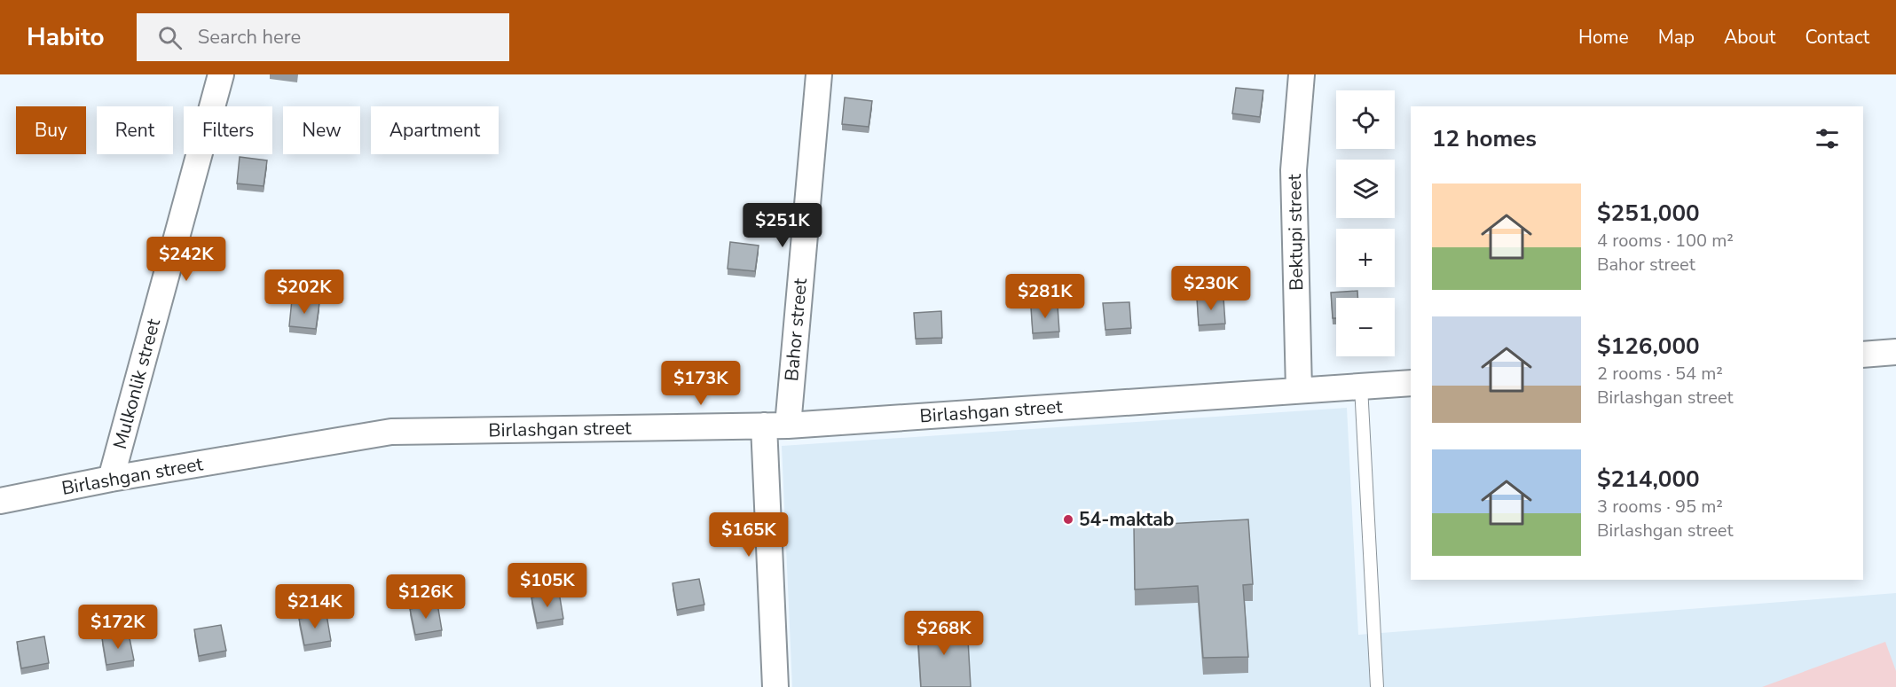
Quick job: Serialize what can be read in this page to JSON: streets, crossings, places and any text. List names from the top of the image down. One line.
{"streets":{"street":["Bektupi street","Bahor street","Mulkonlik street","Birlashgan street"]},"crossings":[["Bektupi street","Birlashgan street"],["Bahor street","Birlashgan street"],["Mulkonlik street","Birlashgan street"]],"places":["54-maktab"],"page":{"header":"Habito","search":"Search here","nav":["Home","Map","About","Contact"],"map_buttons":["+","−"],"chip":["Buy","Rent","Filters","New","Apartment"],"heading":"12 homes","list":[{"name":"$251,000","note":"4 rooms · 100 m² · Bahor street"},{"name":"$126,000","note":"2 rooms · 54 m² · Birlashgan street"},{"name":"$214,000","note":"3 rooms · 95 m² · Birlashgan street"}],"price":["$251K","$242K","$230K","$202K","$281K","$173K","$165K","$105K","$126K","$214K","$172K","$268K"]}}
